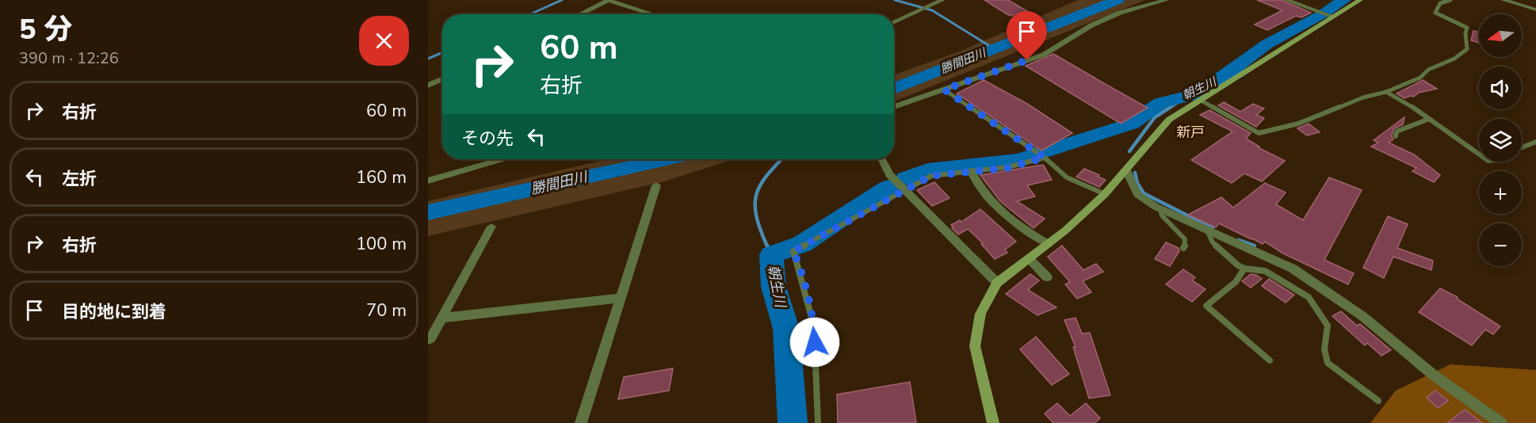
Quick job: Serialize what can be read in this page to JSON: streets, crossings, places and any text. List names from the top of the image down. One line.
{"districts":["新戸"],"water":["勝間田川","朝生川"],"north":"left","page":{"heading":["5 分","390 m · 12:26"],"map_buttons":["+","−"],"turn":["60 m","右折"],"list":[{"name":"右折","value":"60 m"},{"name":"左折","value":"160 m"},{"name":"右折","value":"100 m"},{"name":"目的地に到着","value":"70 m"}],"then":"その先"}}
